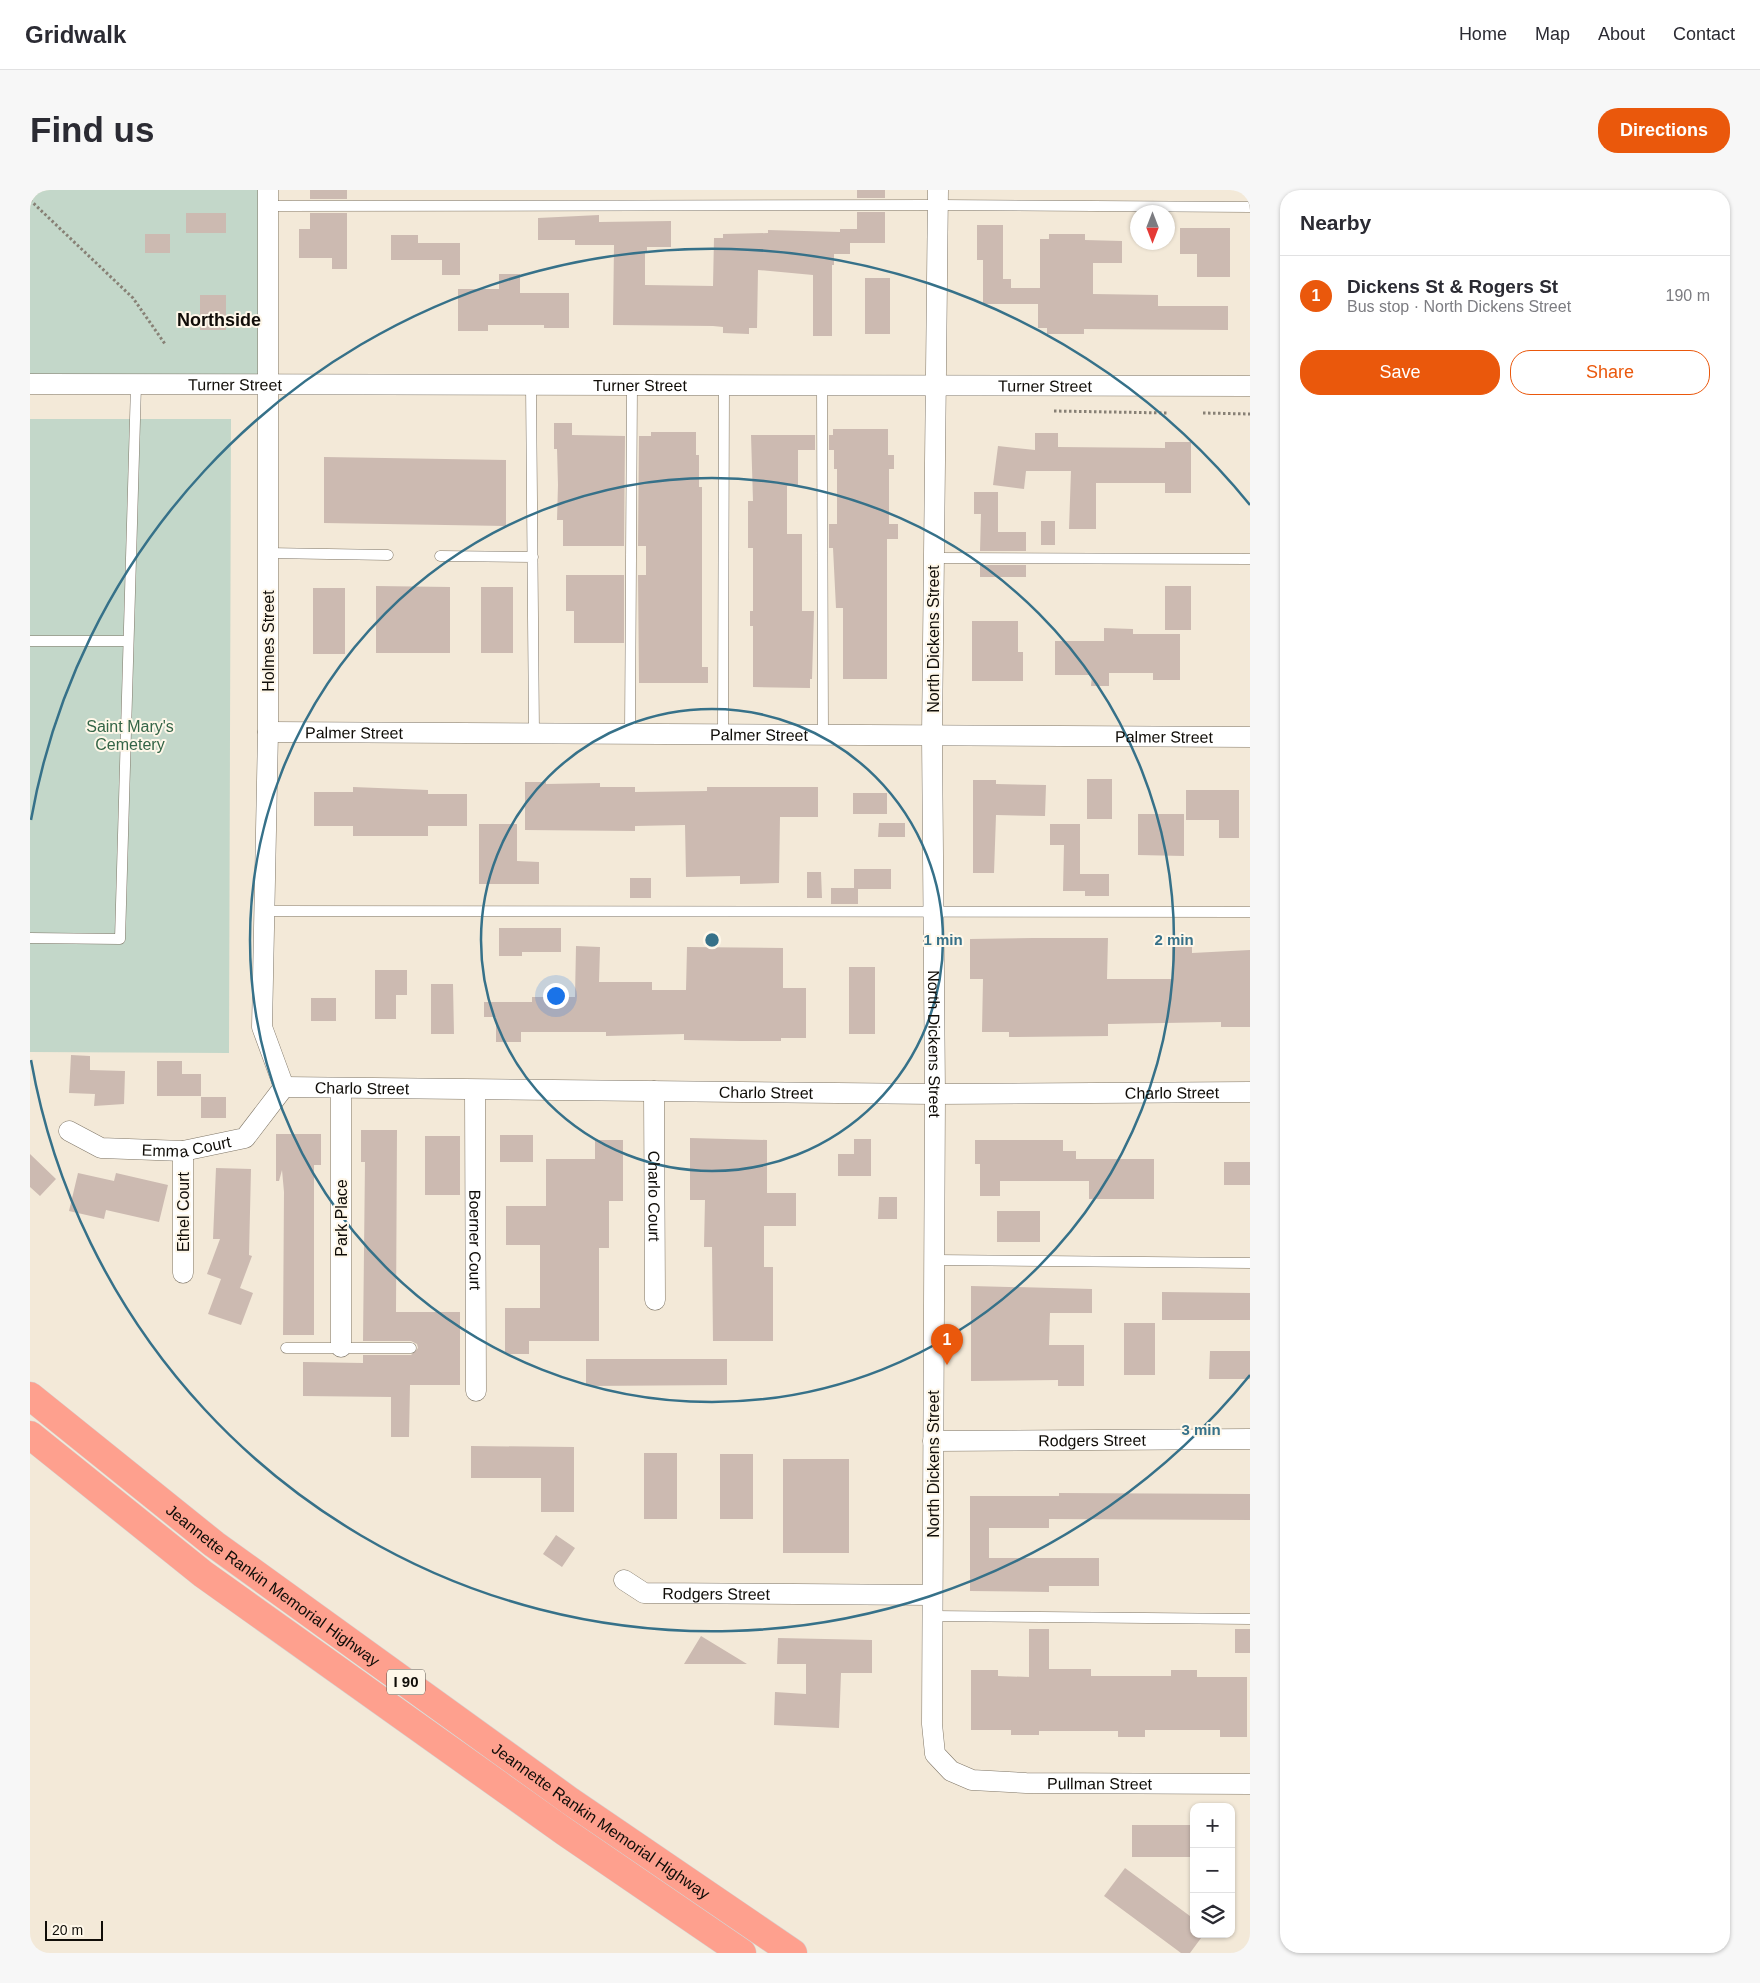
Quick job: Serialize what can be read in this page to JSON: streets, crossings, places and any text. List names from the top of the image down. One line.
{"streets":{"highway":["Jeannette Rankin Memorial Highway","I 90"],"street":["Turner Street","North Dickens Street","Holmes Street","Palmer Street","Charlo Street","Emma Court","Charlo Court","Ethel Court","Park Place","Boerner Court","Rodgers Street","Pullman Street"]},"crossings":[["Turner Street","North Dickens Street"],["Turner Street","Holmes Street"],["North Dickens Street","Palmer Street"],["North Dickens Street","Charlo Street"],["North Dickens Street","Rodgers Street"],["North Dickens Street","Pullman Street"],["Holmes Street","Palmer Street"],["Holmes Street","Charlo Street"],["Holmes Street","Emma Court"],["Charlo Street","Emma Court"],["Charlo Street","Charlo Court"],["Charlo Street","Park Place"],["Charlo Street","Boerner Court"],["Emma Court","Ethel Court"]],"districts":["Northside"],"parks":["Saint Mary's Cemetery"],"scale_bar":"20 m","north":"bottom","page":{"header":"Gridwalk","nav":["Home","Map","About","Contact"],"buttons":["Directions",["Save","Share"]],"title":"Find us","heading":"Nearby","list":[{"mark":"1","name":"Dickens St & Rogers St","note":"Bus stop · North Dickens Street","value":"190 m"}],"pins":"1","map_buttons":["+","−"],"scale":"20 m"},"rings":["1 min","2 min","3 min"]}
